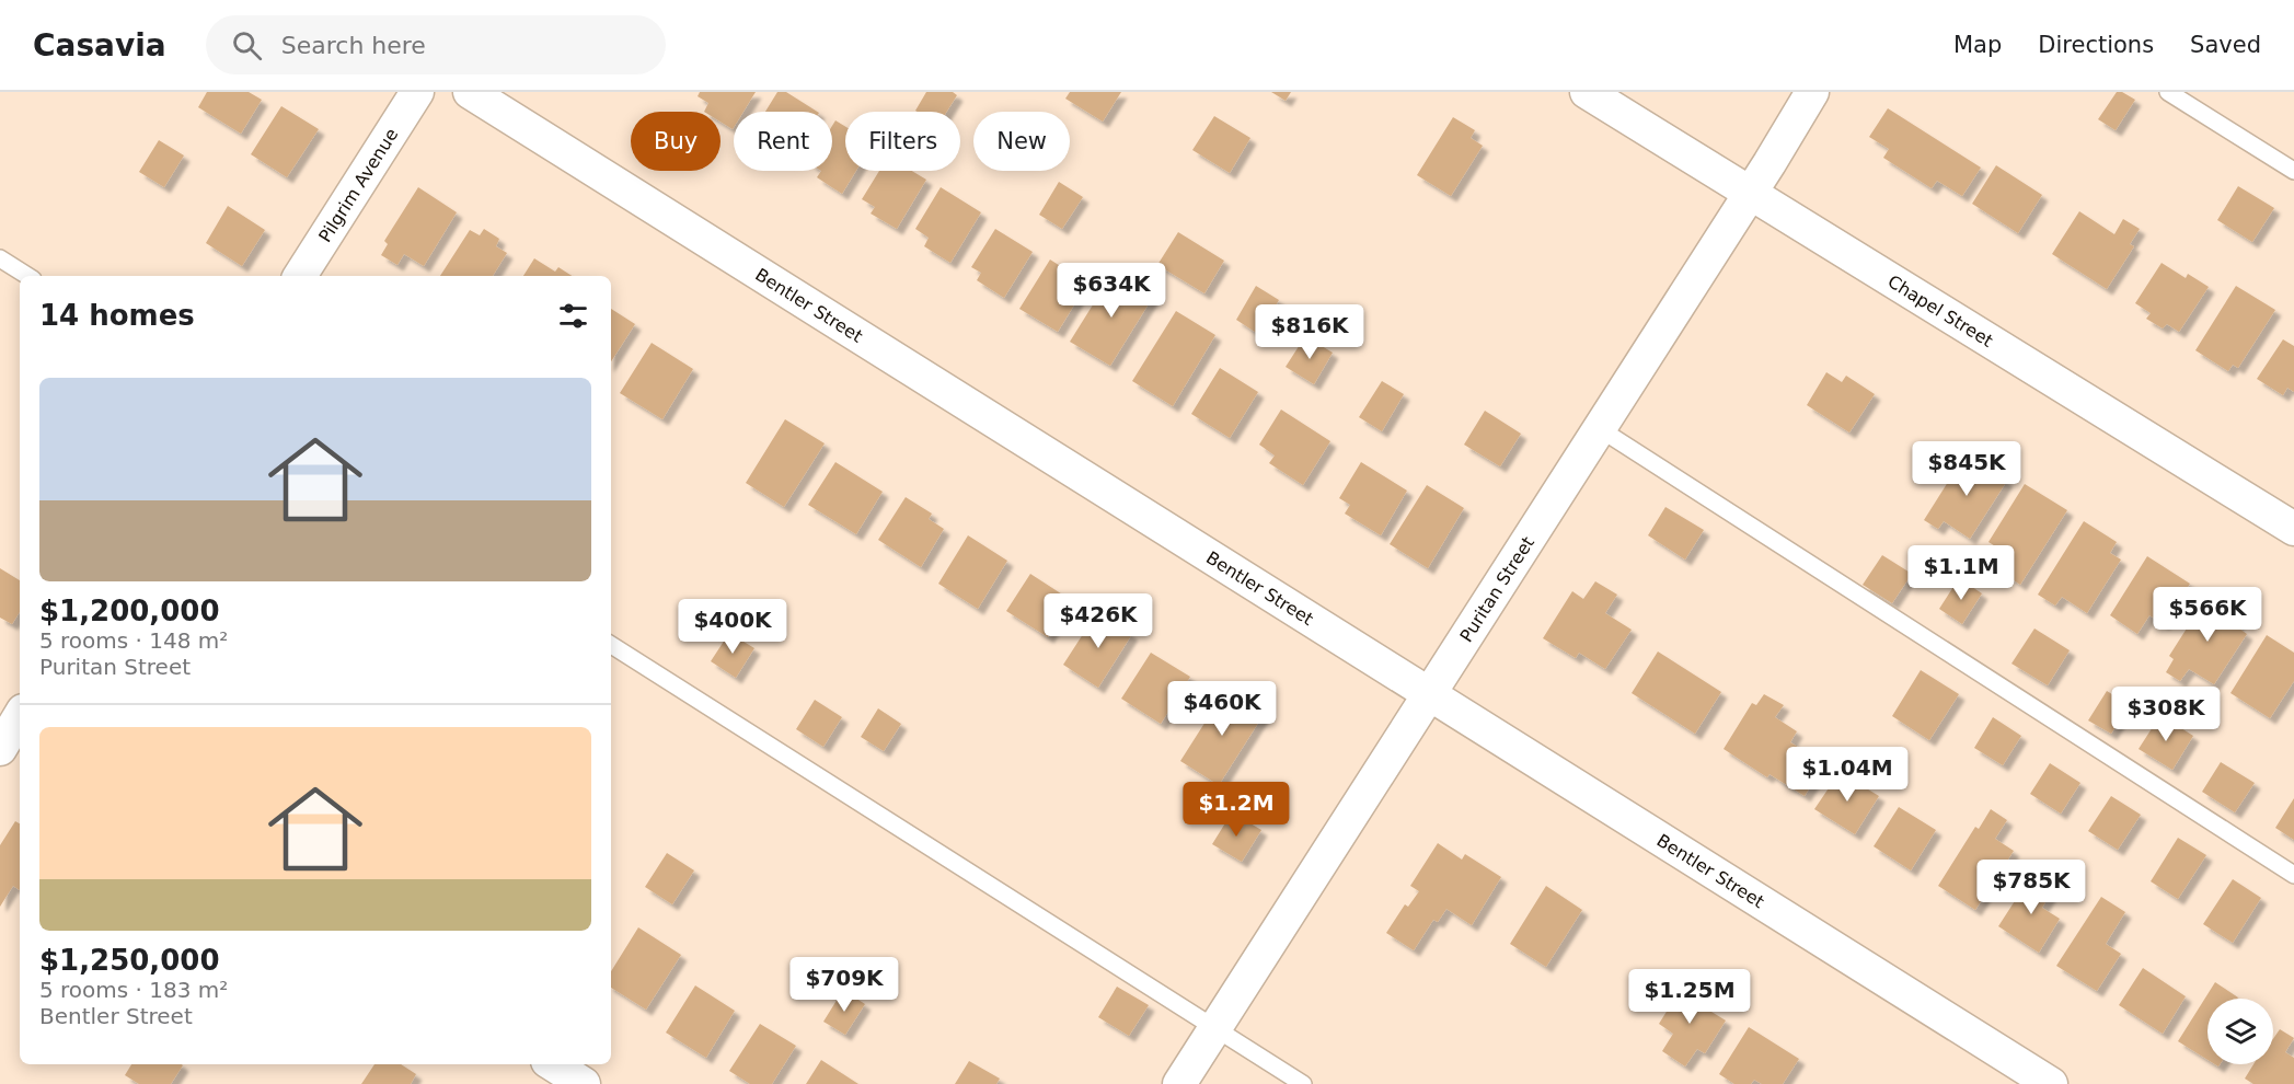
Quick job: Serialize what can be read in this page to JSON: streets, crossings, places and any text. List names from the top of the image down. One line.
{"streets":{"street":["Pilgrim Avenue","Bentler Street","Chapel Street","Puritan Street"]},"crossings":[["Bentler Street","Puritan Street"],["Chapel Street","Puritan Street"]],"page":{"header":"Casavia","search":"Search here","nav":["Map","Directions","Saved"],"chip":["Buy","Rent","Filters","New"],"price":["$634K","$816K","$845K","$1.1M","$566K","$426K","$400K","$460K","$308K","$1.04M","$1.2M","$785K","$709K","$1.25M"],"heading":"14 homes","list":[{"name":"$1,200,000","note":"5 rooms · 148 m² · Puritan Street"},{"name":"$1,250,000","note":"5 rooms · 183 m² · Bentler Street"}]}}
